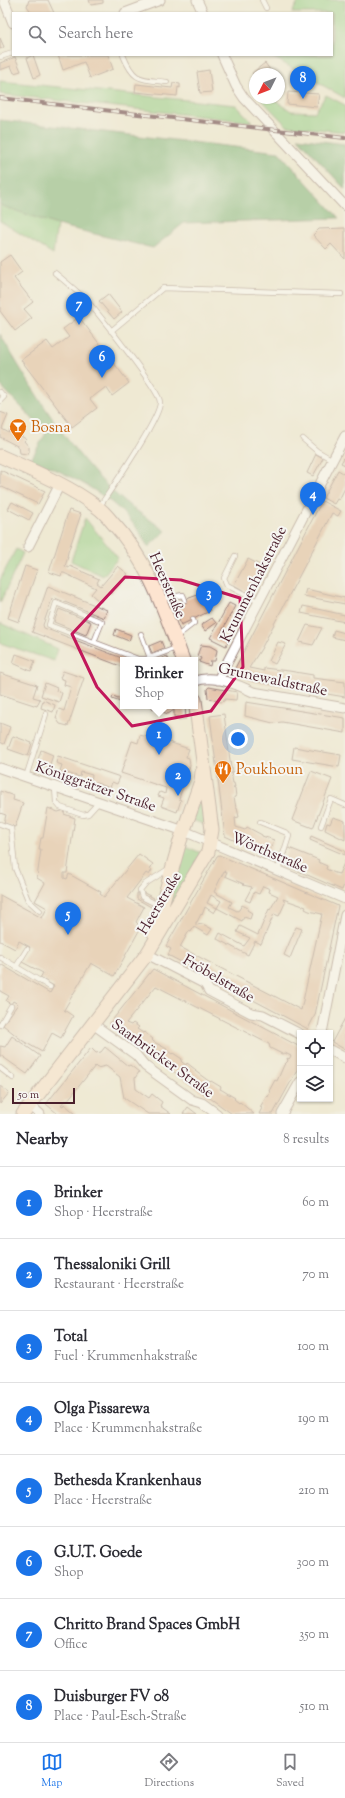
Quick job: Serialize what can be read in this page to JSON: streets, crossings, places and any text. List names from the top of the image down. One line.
{"streets":{"street":["Krummenhakstraße","Heerstraße","Grunewaldstraße","Königgrätzer Straße","Wörthstraße","Fröbelstraße","Saarbrücker Straße"]},"crossings":[["Krummenhakstraße","Grunewaldstraße"],["Heerstraße","Königgrätzer Straße"],["Heerstraße","Wörthstraße"],["Heerstraße","Fröbelstraße"],["Heerstraße","Saarbrücker Straße"],["Königgrätzer Straße","Wörthstraße"]],"places":{"bar":["Bosna"],"restaurant":["Poukhoun"]},"scale_bar":"50 m","north":"bottom left","page":{"search":"Search here","pins":["8","7","6","4","3","1","2","5"],"popup":["Brinker","Shop"],"scale":"50 m","heading":["Nearby","8 results"],"list":[{"mark":"1","name":"Brinker","note":"Shop · Heerstraße","value":"60 m"},{"mark":"2","name":"Thessaloniki Grill","note":"Restaurant · Heerstraße","value":"70 m"},{"mark":"3","name":"Total","note":"Fuel · Krummenhakstraße","value":"100 m"},{"mark":"4","name":"Olga Pissarewa","note":"Place · Krummenhakstraße","value":"190 m"},{"mark":"5","name":"Bethesda Krankenhaus","note":"Place · Heerstraße","value":"210 m"},{"mark":"6","name":"G.U.T. Goede","note":"Shop","value":"300 m"},{"mark":"7","name":"Chritto Brand Spaces GmbH","note":"Office","value":"350 m"},{"mark":"8","name":"Duisburger FV 08","note":"Place · Paul-Esch-Straße","value":"510 m"}],"nav":["Map","Directions","Saved"]}}
